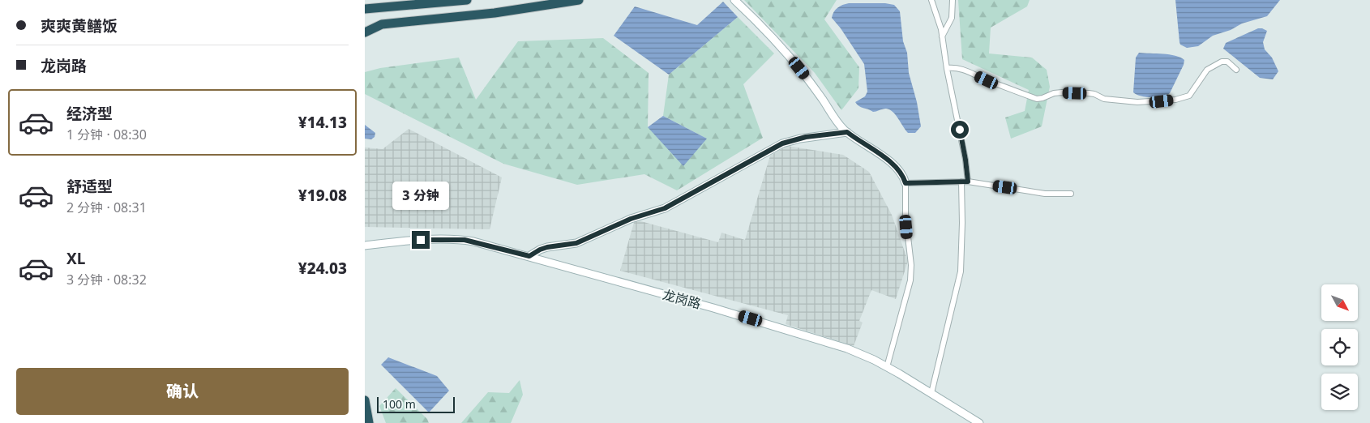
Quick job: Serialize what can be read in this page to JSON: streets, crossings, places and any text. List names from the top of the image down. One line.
{"streets":{"main road":["龙岗路"]},"scale_bar":"100 m","north":"bottom right","page":{"banner":["爽爽黄鳝饭","龙岗路"],"list":[{"name":"经济型","note":"1 分钟 · 08:30","value":"¥14.13"},{"name":"舒适型","note":"2 分钟 · 08:31","value":"¥19.08"},{"name":"XL","note":"3 分钟 · 08:32","value":"¥24.03"}],"bubble":"3 分钟","buttons":"确认","scale":"100 m"}}
